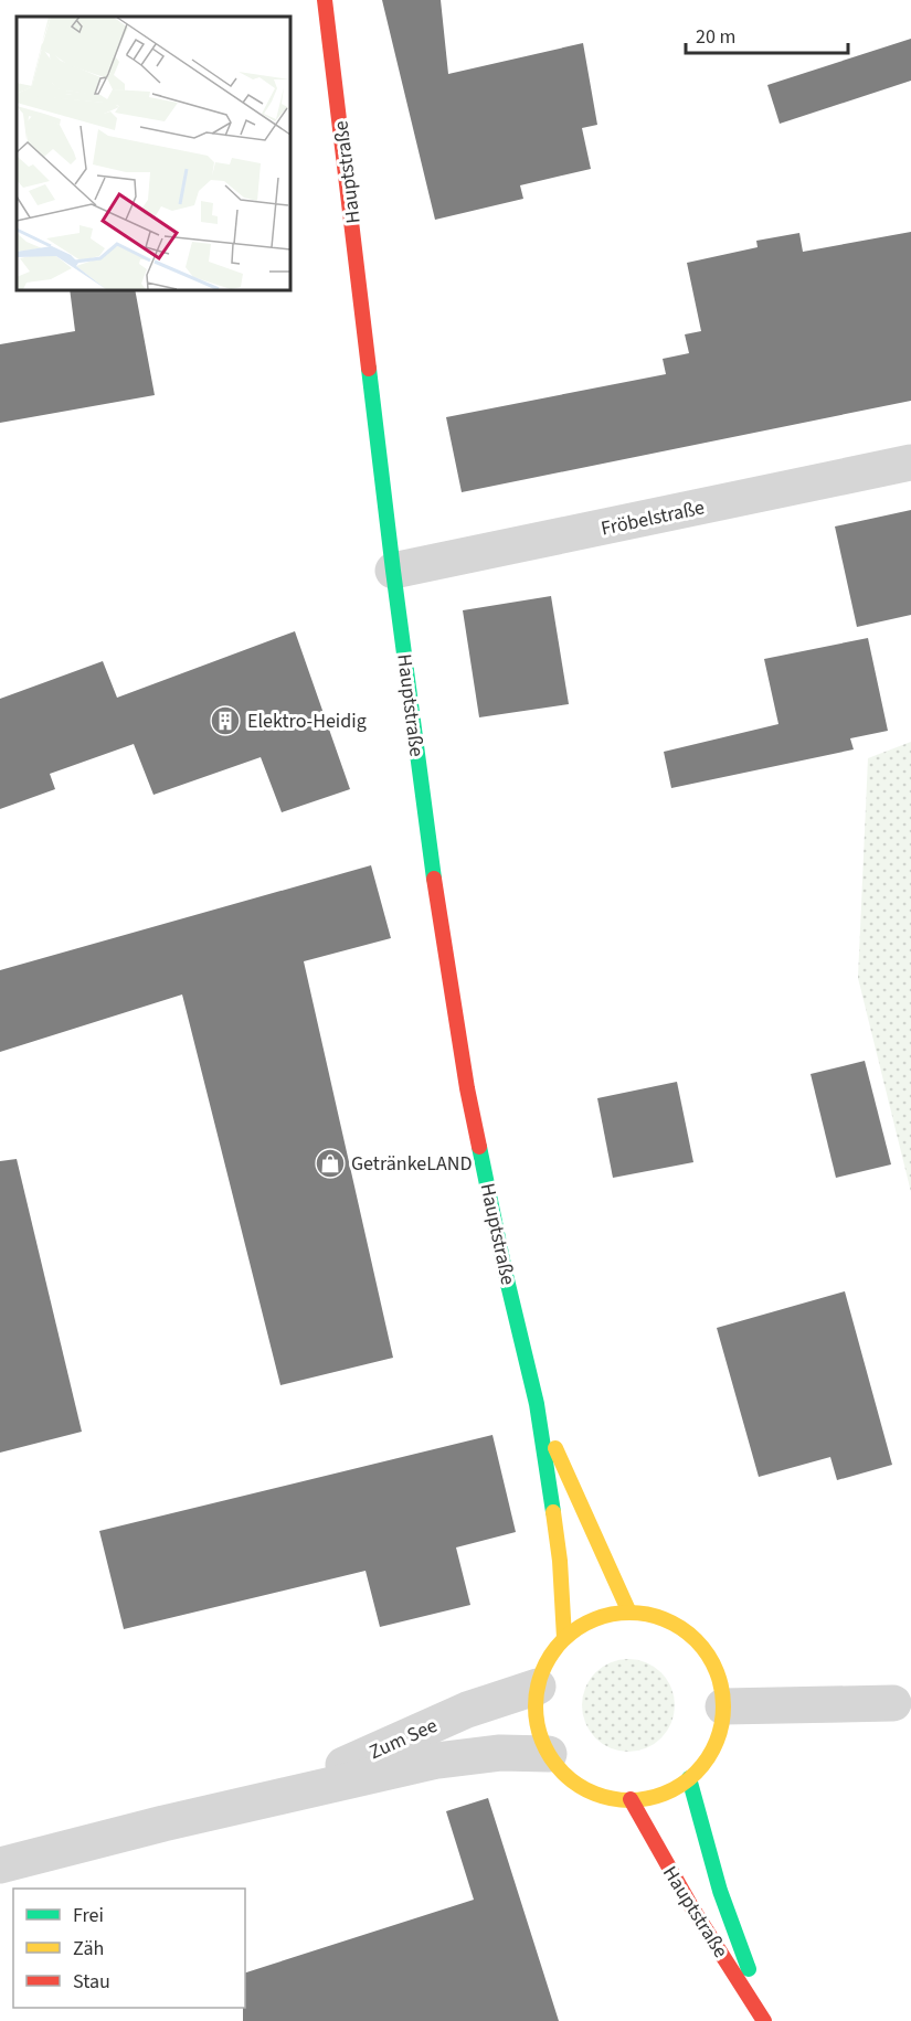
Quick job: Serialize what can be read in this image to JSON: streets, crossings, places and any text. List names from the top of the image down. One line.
{"streets":{"main road":["Hauptstraße"],"street":["Fröbelstraße","Zum See"]},"crossings":[["Hauptstraße","Fröbelstraße"],["Hauptstraße","Zum See"]],"places":{"building":["Elektro-Heidig"],"shop":["GetränkeLAND"]},"legend":["Frei","Zäh","Stau"],"scale_bar":"20 m"}
